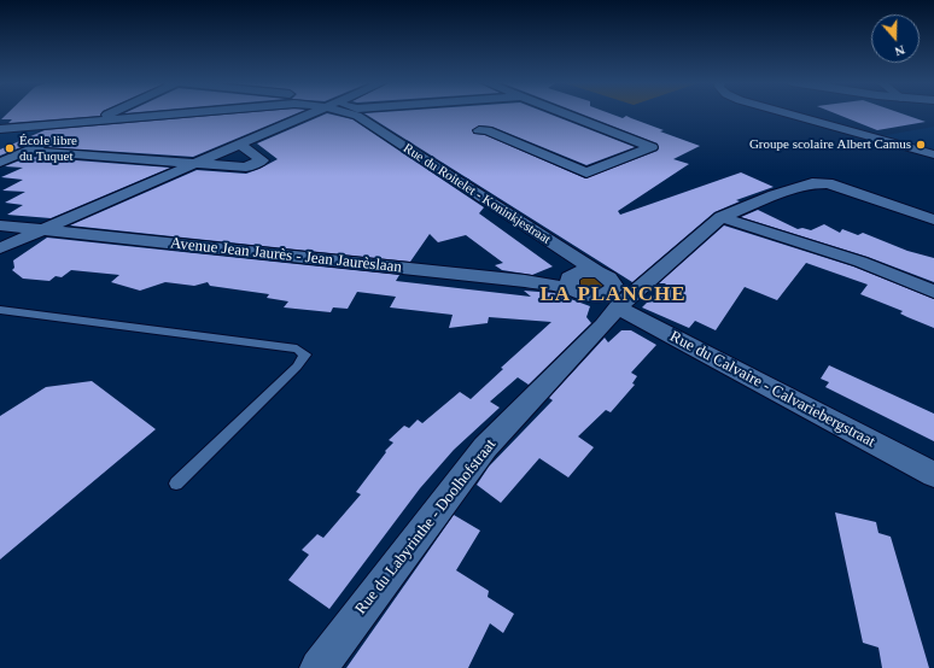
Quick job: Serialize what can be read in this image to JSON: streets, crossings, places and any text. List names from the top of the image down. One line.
{"streets":{"street":["Rue du Roitelet - Koninkjestraat","Avenue Jean Jaurès - Jean Jaurèslaan","Rue du Calvaire - Calvariebergstraat","Rue du Labyrinthe - Doolhofstraat"]},"crossings":[["Rue du Roitelet - Koninkjestraat","Avenue Jean Jaurès - Jean Jaurèslaan"],["Rue du Roitelet - Koninkjestraat","Rue du Calvaire - Calvariebergstraat"],["Rue du Roitelet - Koninkjestraat","Rue du Labyrinthe - Doolhofstraat"],["Avenue Jean Jaurès - Jean Jaurèslaan","Rue du Calvaire - Calvariebergstraat"],["Avenue Jean Jaurès - Jean Jaurèslaan","Rue du Labyrinthe - Doolhofstraat"],["Rue du Calvaire - Calvariebergstraat","Rue du Labyrinthe - Doolhofstraat"]],"districts":["LA PLANCHE"],"places":["Groupe scolaire Albert Camus","École libre du Tuquet"],"north":"bottom"}
